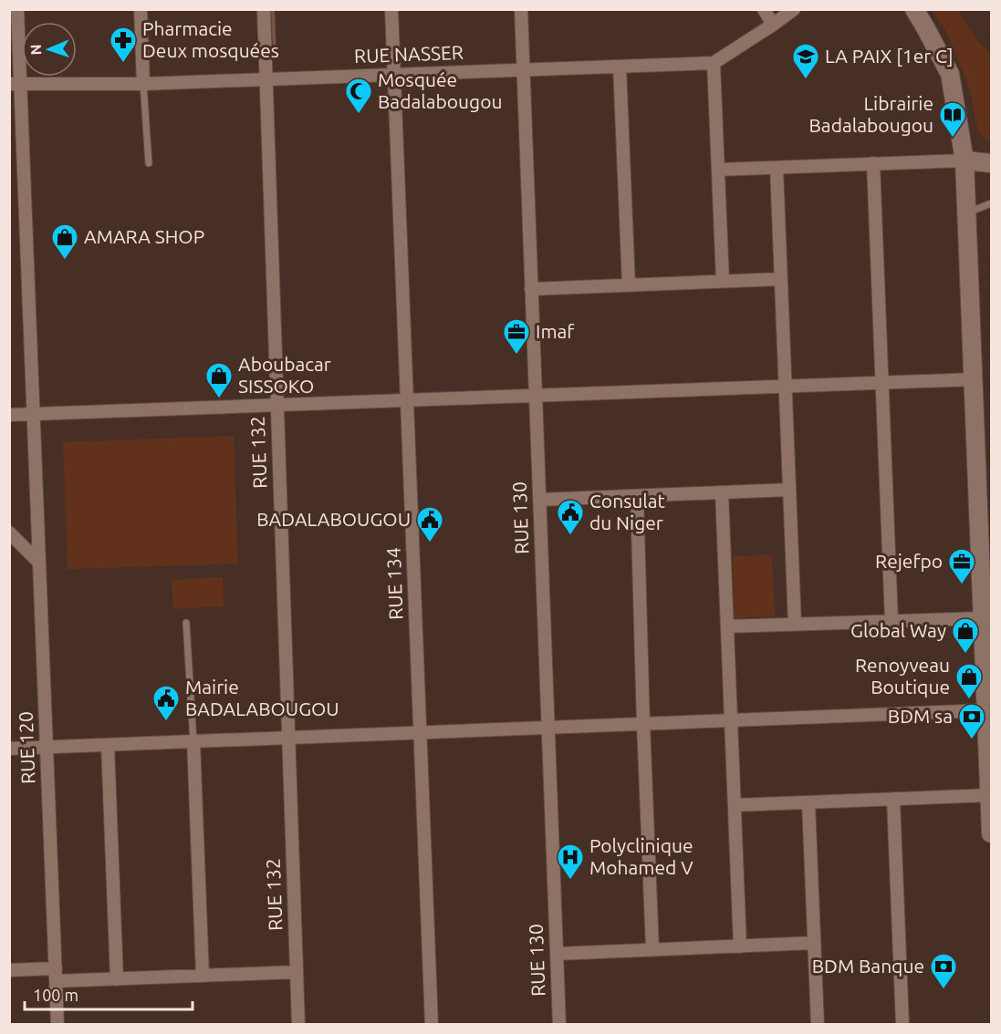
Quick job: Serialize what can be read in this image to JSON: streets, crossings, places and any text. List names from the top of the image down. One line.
{"streets":{"street":["RUE NASSER","RUE 132","RUE 130","RUE 134","RUE 120"]},"crossings":[["RUE NASSER","RUE 132"],["RUE NASSER","RUE 130"],["RUE NASSER","RUE 134"],["RUE NASSER","RUE 120"]],"places":{"pharmacy":["Pharmacie Deux mosquées"],"school or university":["LA PAIX [1er C]"],"mosque":["Mosquée Badalabougou"],"library":["Librairie Badalabougou"],"shop":["AMARA SHOP","Aboubacar SISSOKO","Global Way","Renoyveau Boutique"],"office":["Imaf","Rejefpo"],"public building":["Consulat du Niger","BADALABOUGOU","Mairie BADALABOUGOU"],"bank":["BDM sa","BDM Banque"],"hospital":["Polyclinique Mohamed V"]},"scale_bar":"100 m","north":"left"}
